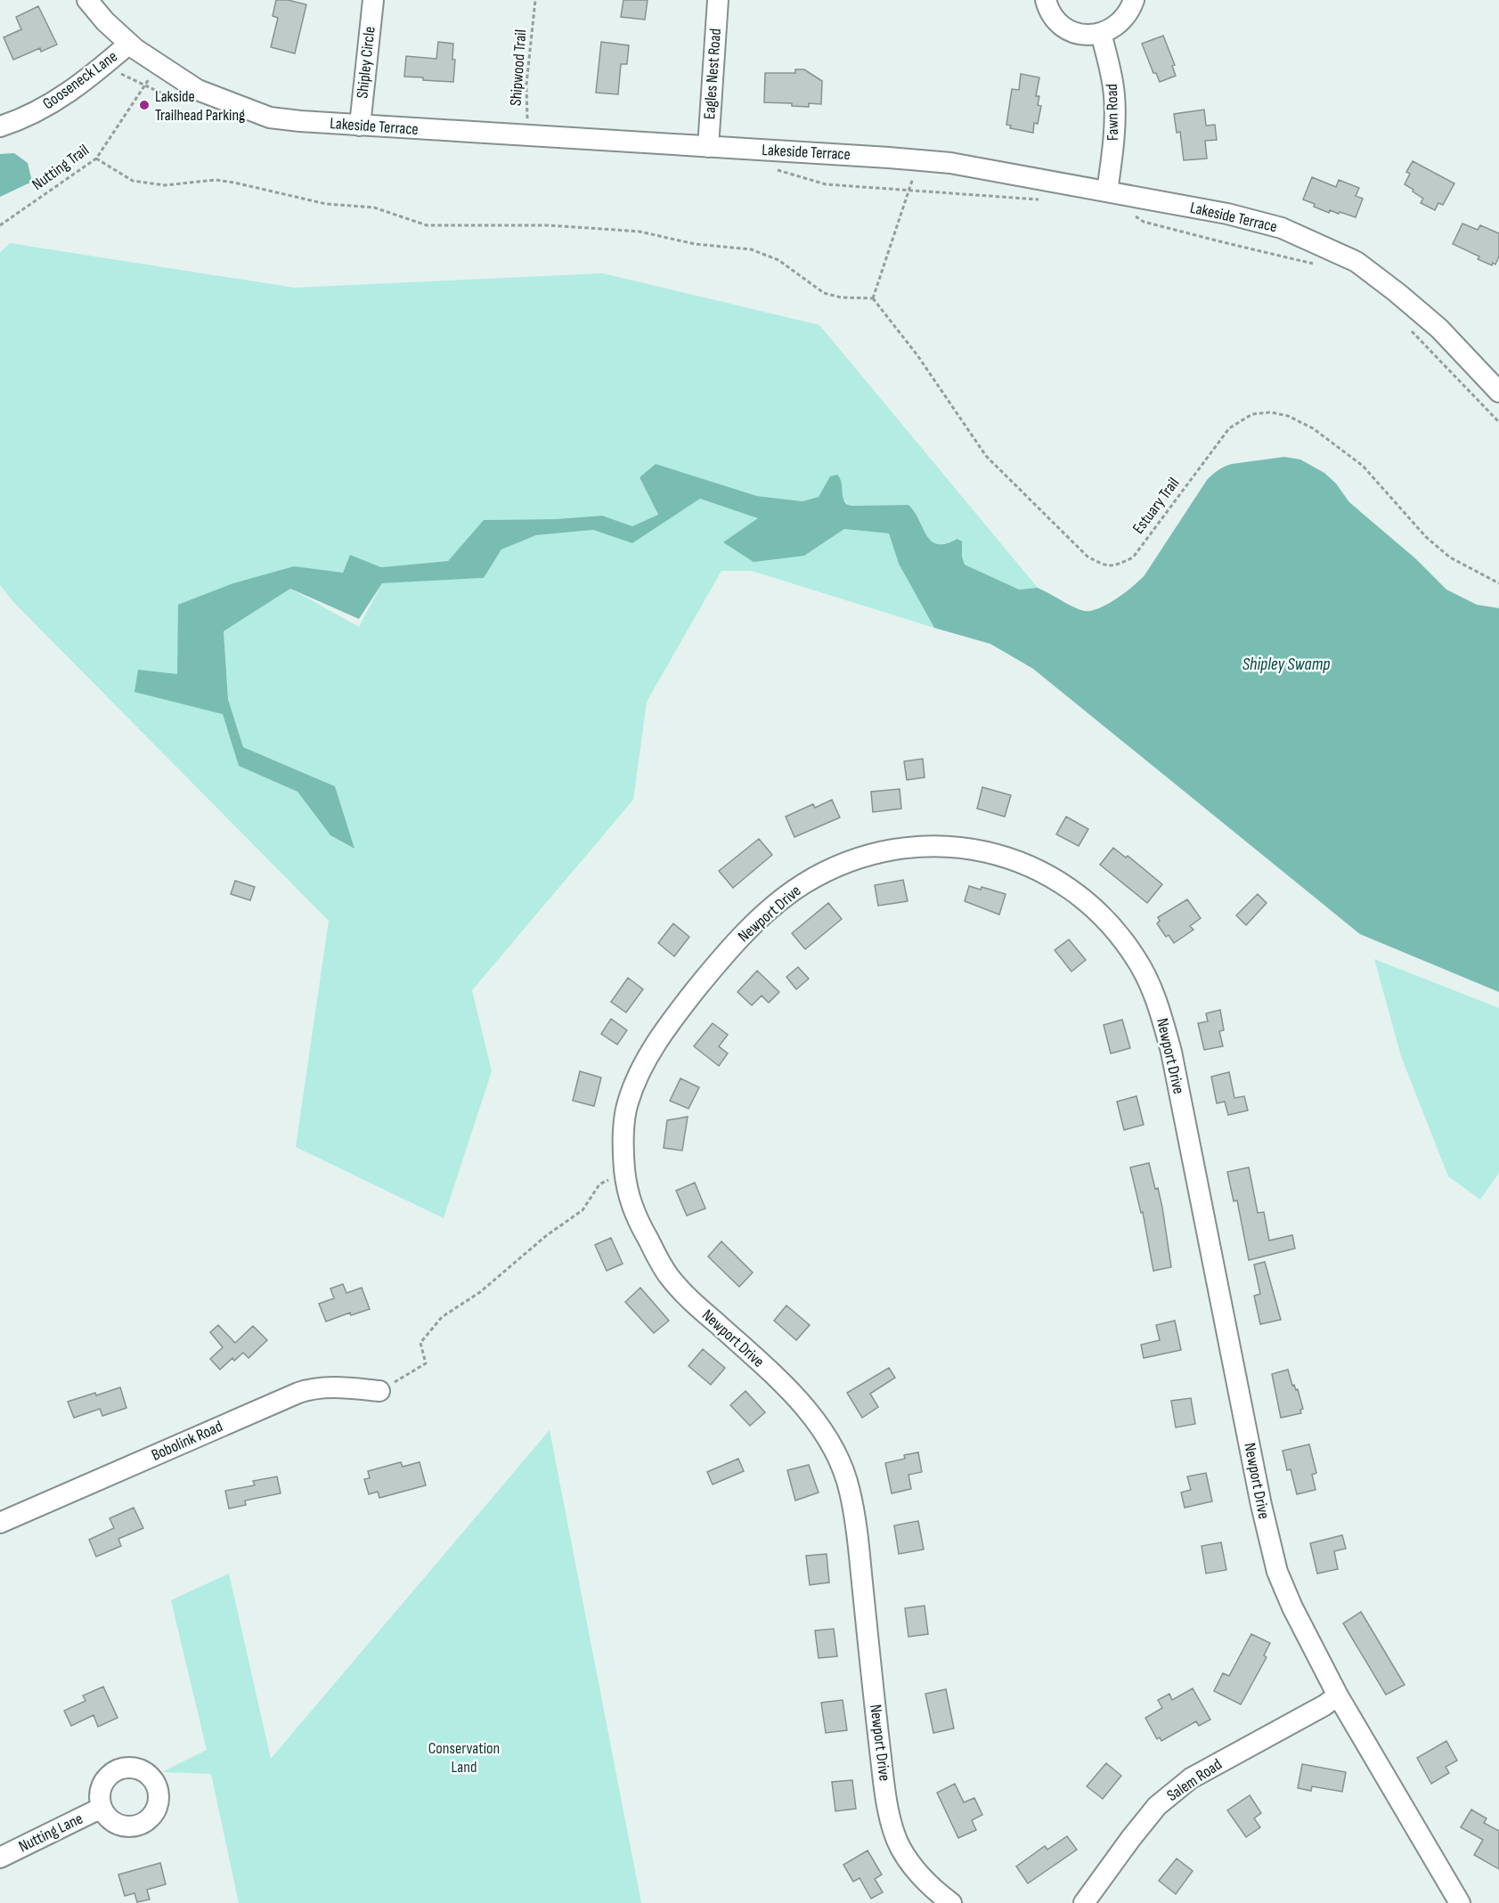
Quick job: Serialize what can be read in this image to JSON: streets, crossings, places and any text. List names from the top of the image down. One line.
{"streets":{"street":["Shipley Circle","Eagles Nest Road","Gooseneck Lane","Fawn Road","Lakeside Terrace","Newport Drive","Bobolink Road","Salem Road","Nutting Lane"],"path":["Shipwood Trail","Nutting Trail","Estuary Trail"]},"crossings":[["Shipley Circle","Lakeside Terrace"],["Shipwood Trail","Lakeside Terrace"],["Eagles Nest Road","Lakeside Terrace"],["Gooseneck Lane","Lakeside Terrace"],["Fawn Road","Lakeside Terrace"],["Lakeside Terrace","Nutting Trail"],["Newport Drive","Salem Road"]],"water":["Shipley Swamp"],"parks":["Conservation Land"],"places":["Lakside Trailhead Parking"]}
